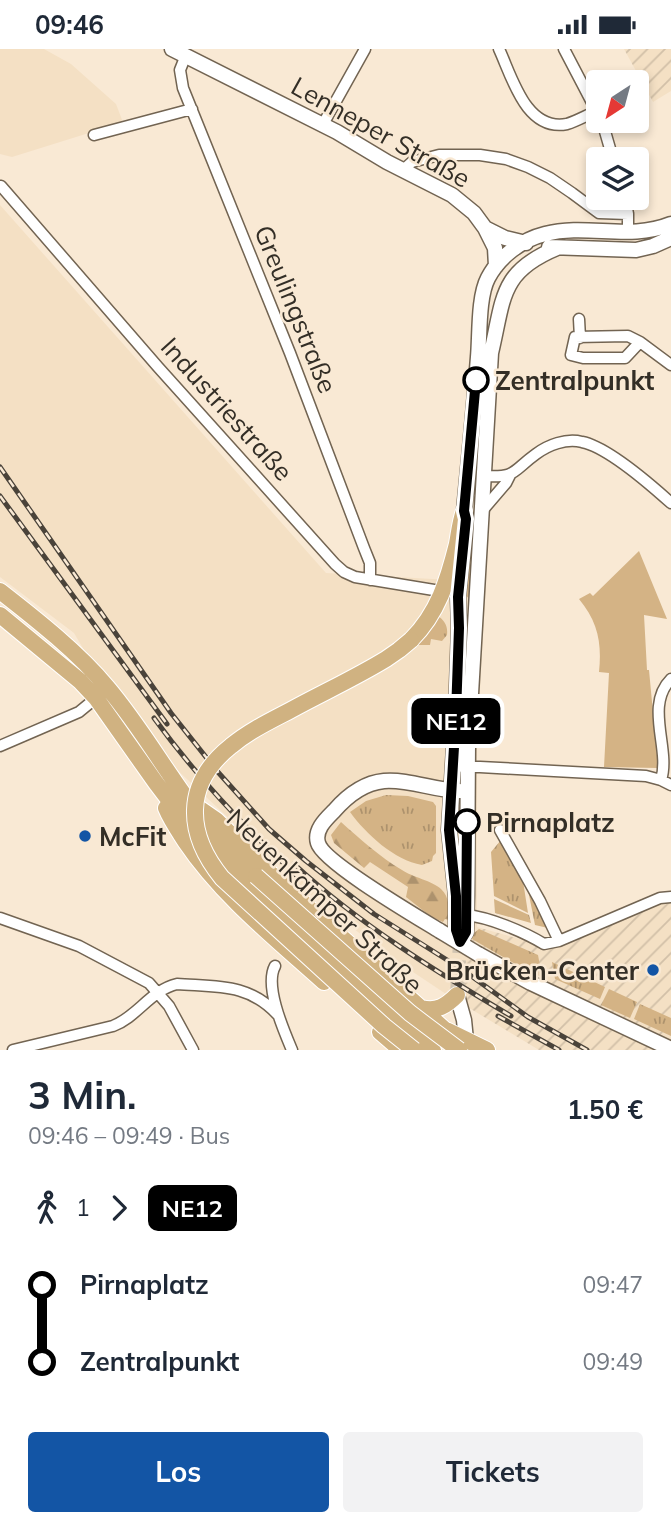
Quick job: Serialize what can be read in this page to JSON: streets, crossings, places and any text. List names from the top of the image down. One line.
{"streets":{"main road":["Lenneper Straße","Neuenkamper Straße"],"street":["Greulingstraße","Industriestraße"]},"crossings":[["Lenneper Straße","Greulingstraße"],["Greulingstraße","Industriestraße"]],"places":["Zentralpunkt","Pirnaplatz","McFit","Brücken-Center"],"lines":["bus line NE12"],"north":"bottom left","page":{"status":"09:46","on_map":"NE12","heading":["3 Min.","09:46 – 09:49 · Bus","1.50 €"],"legs":["1","NE12"],"list":[{"name":"Pirnaplatz","value":"09:47"},{"name":"Zentralpunkt","value":"09:49"}],"buttons":["Los","Tickets"]}}
